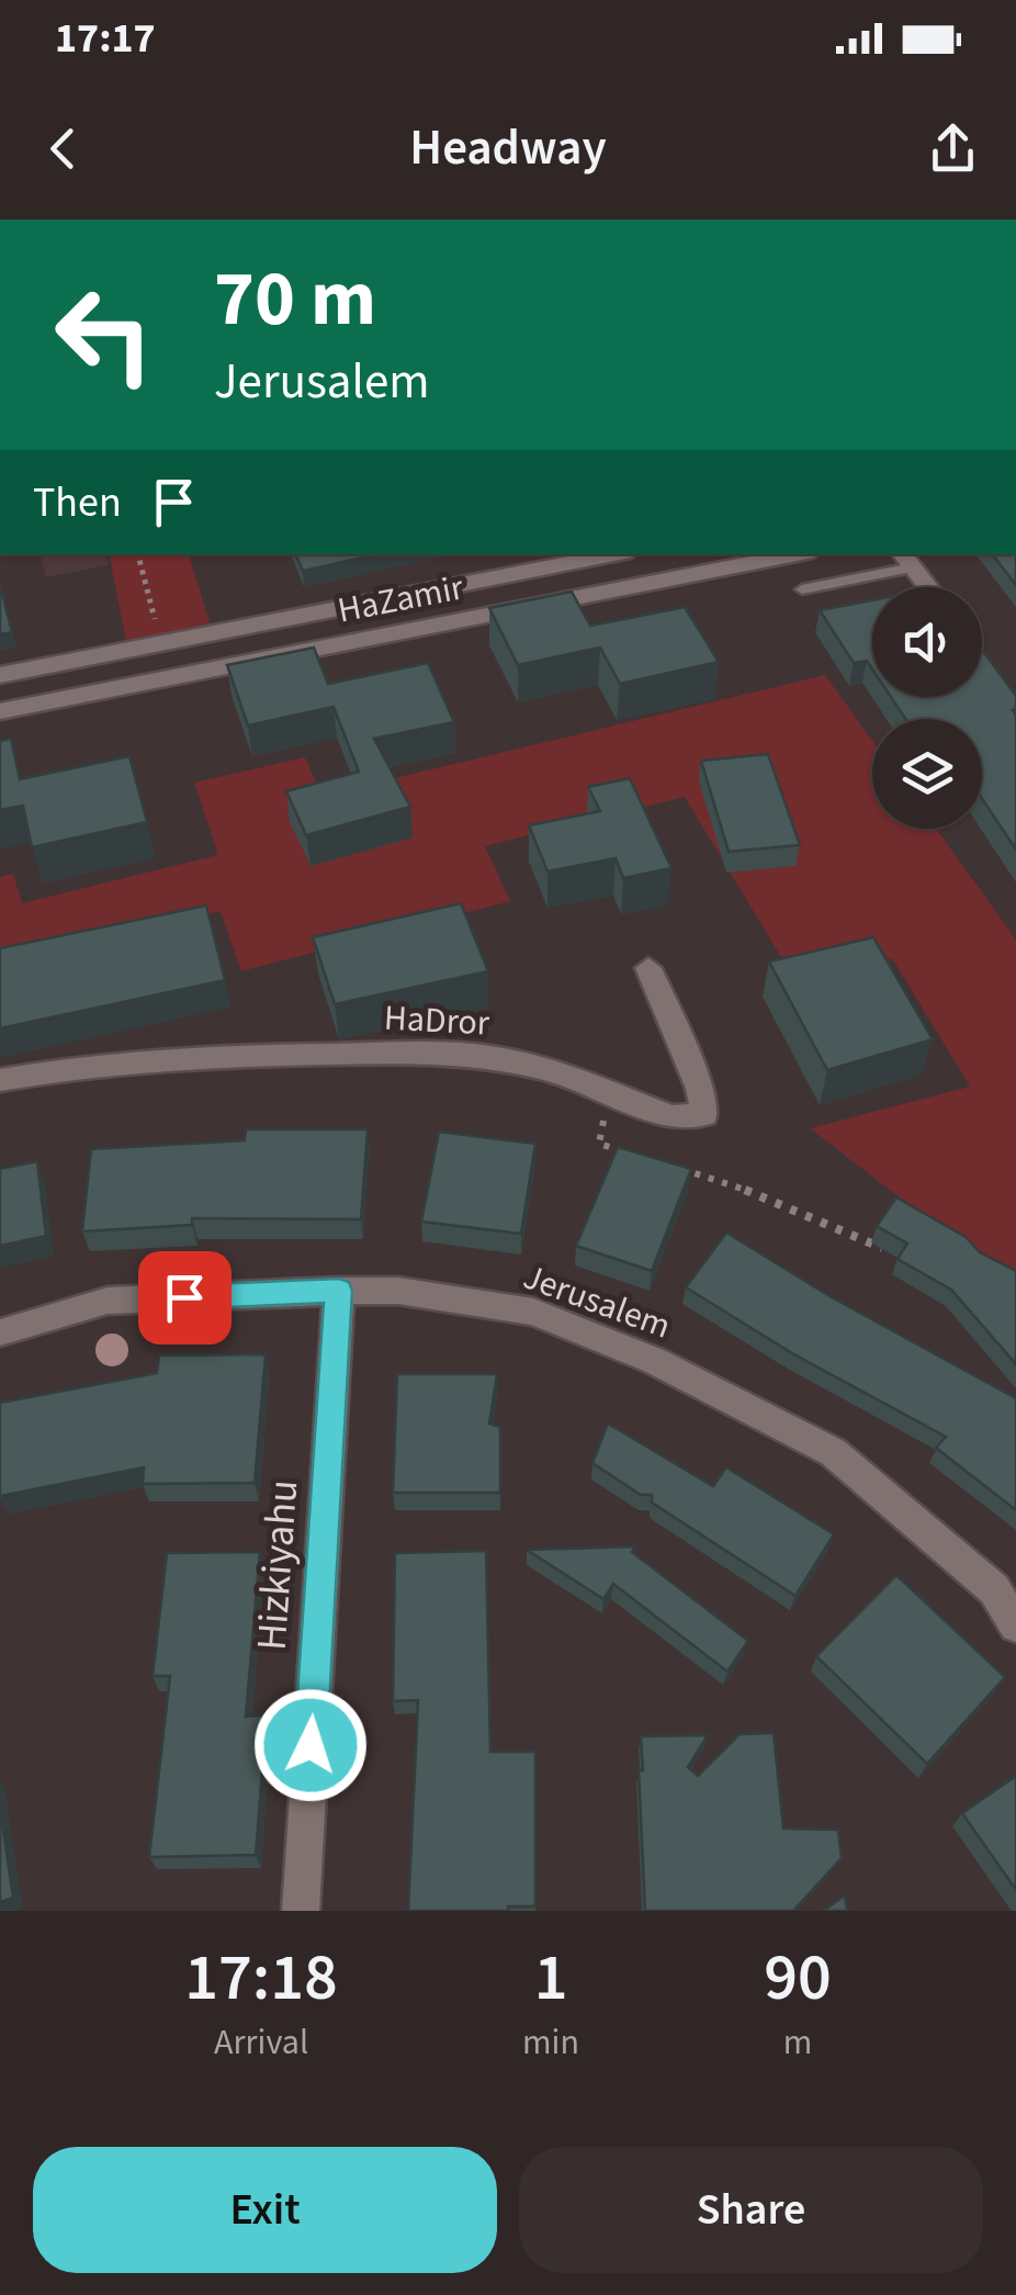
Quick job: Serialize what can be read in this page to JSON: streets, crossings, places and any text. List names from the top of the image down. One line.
{"streets":{"street":["HaZamir","HaDror","Jerusalem","Hizkiyahu"]},"crossings":[["Jerusalem","Hizkiyahu"]],"page":{"status":"17:17","header":"Headway","turn":["70 m","Jerusalem"],"then":"Then","eta":["17:18","Arrival","1","min","90","m"],"buttons":["Exit","Share"]}}
